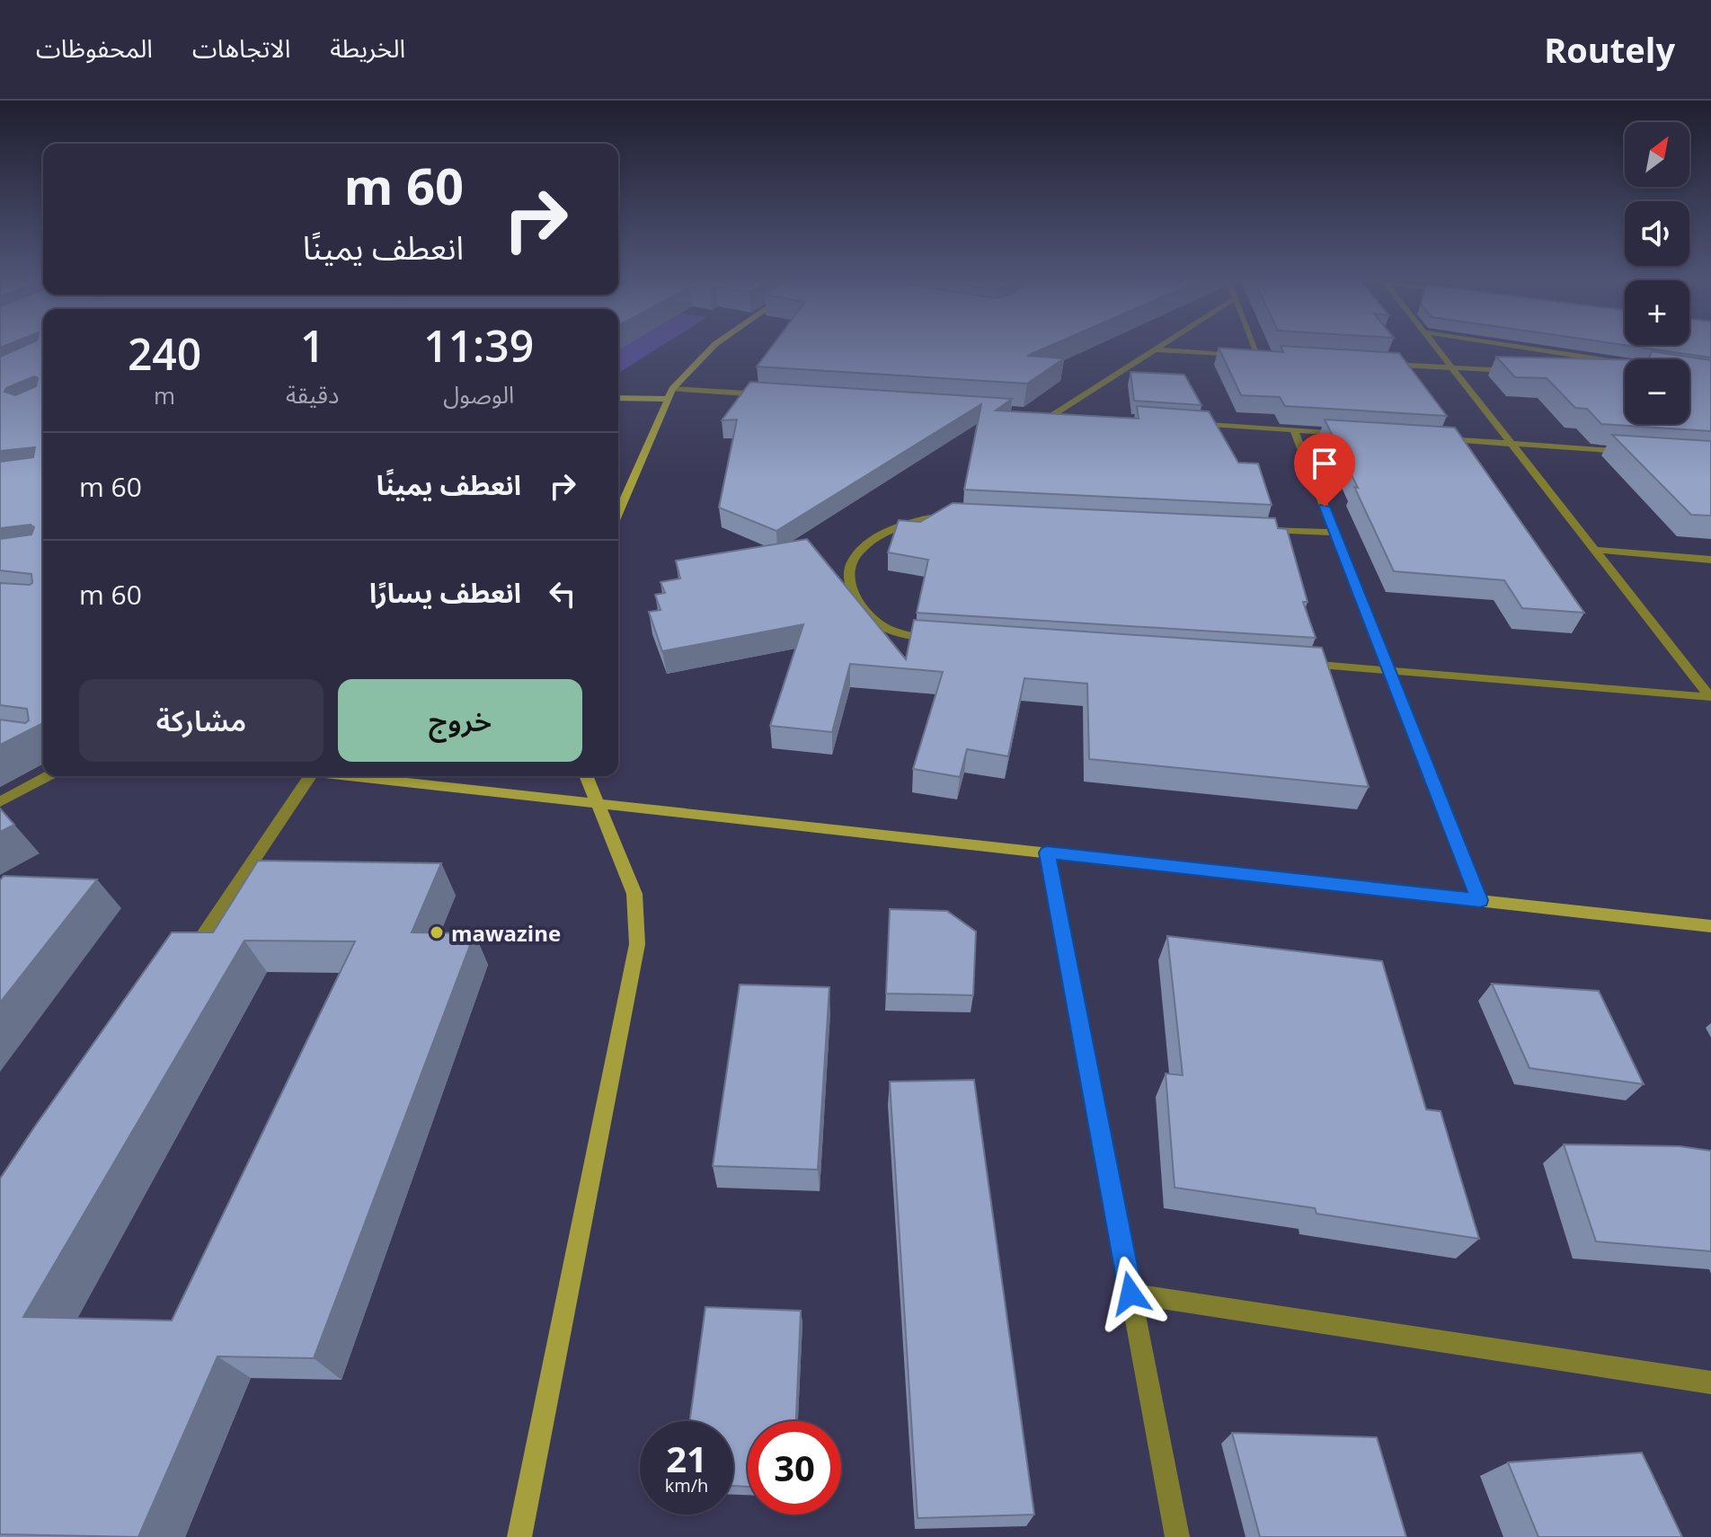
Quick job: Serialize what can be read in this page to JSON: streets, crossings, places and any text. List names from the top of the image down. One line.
{"places":["mawazine"],"north":"top right","page":{"header":"Routely","nav":["الخريطة","الاتجاهات","المحفوظات"],"map_buttons":["+","−"],"turn":["60 m","انعطف يمينًا"],"eta":["11:39","الوصول","1","دقيقة","240","m"],"list":[{"name":"انعطف يمينًا","value":"60 m"},{"name":"انعطف يسارًا","value":"60 m"}],"buttons":["خروج","مشاركة"],"speed":"21 km/h","limit":"30"}}
